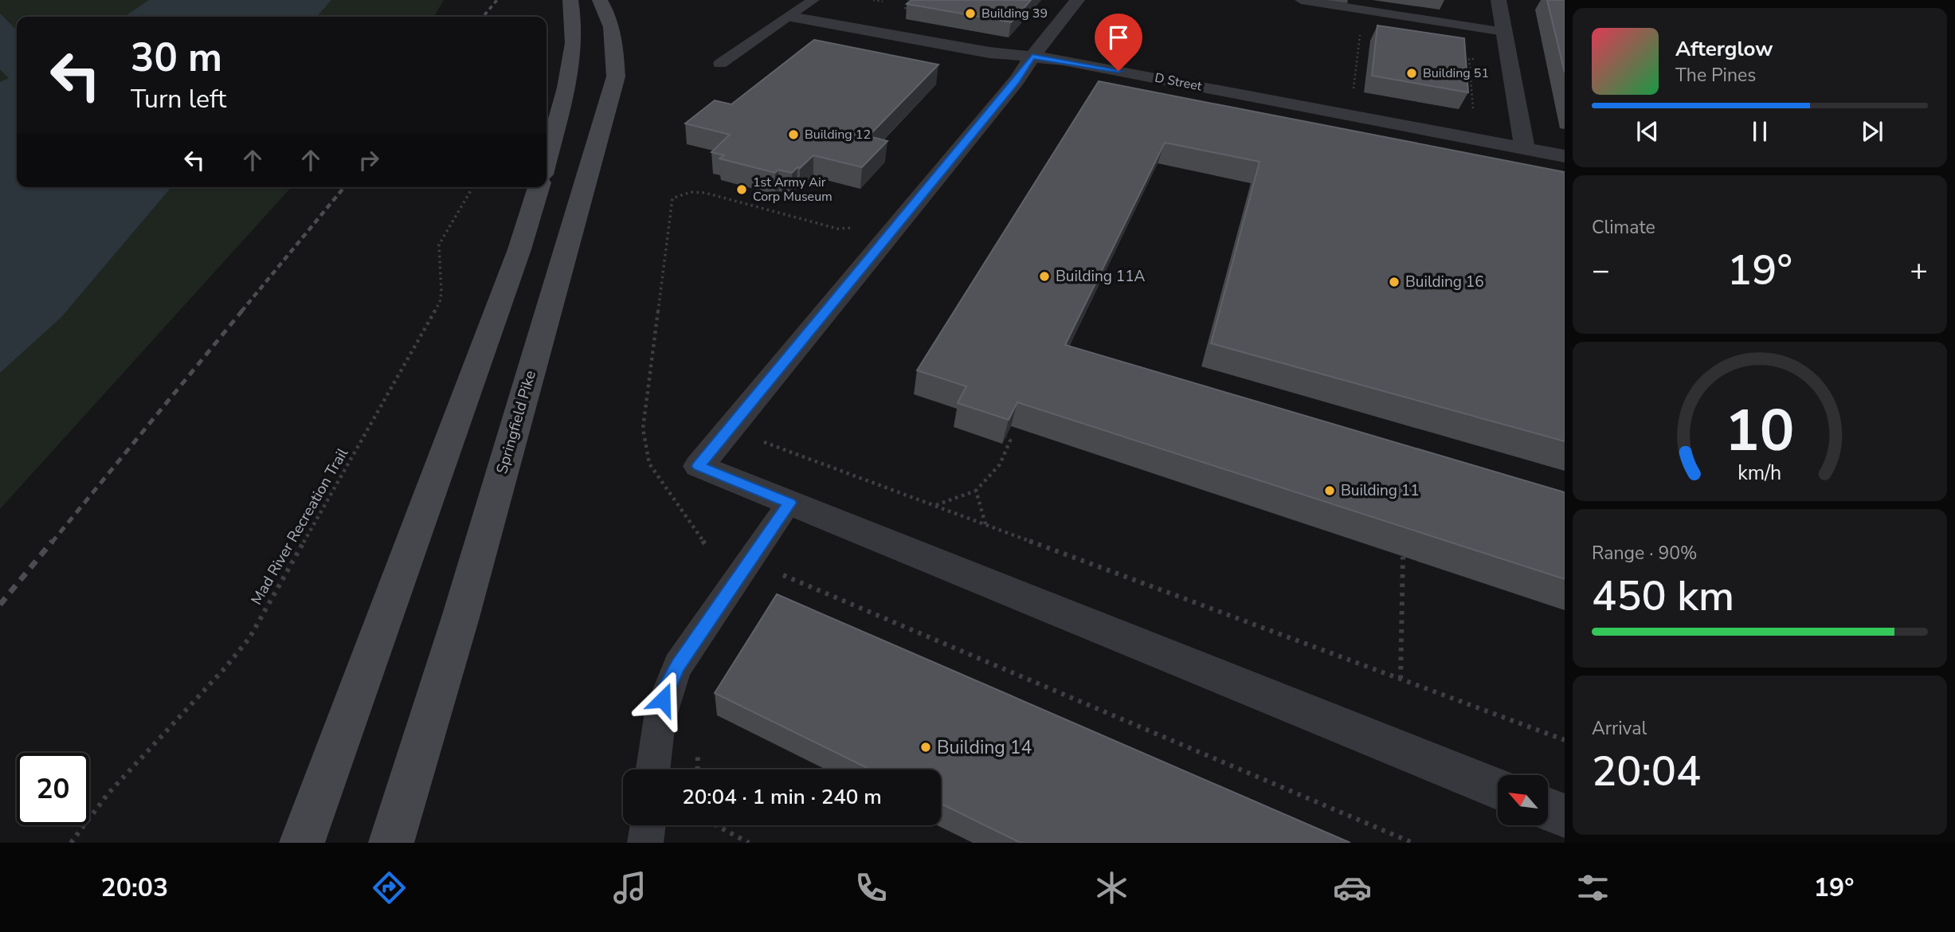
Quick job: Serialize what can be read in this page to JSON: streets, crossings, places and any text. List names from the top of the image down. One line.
{"streets":{"main road":["Springfield Pike"],"street":["D Street"],"path":["Mad River Recreation Trail"]},"places":["Building 39","Building 51","Building 12","1st Army Air Corp Museum","Building 11A","Building 16","Building 11","Building 14"],"north":"top left","page":{"turn":["30 m","Turn left"],"song":["Afterglow","The Pines"],"tile":["Climate",["Range · 90%","450 km"],["Arrival","20:04"]],"heat":["−","19°","+"],"limit":"20","trip":"20:04 · 1 min · 240 m","tabs":["20:03","19°"],"gauge":["10","km/h"]}}
